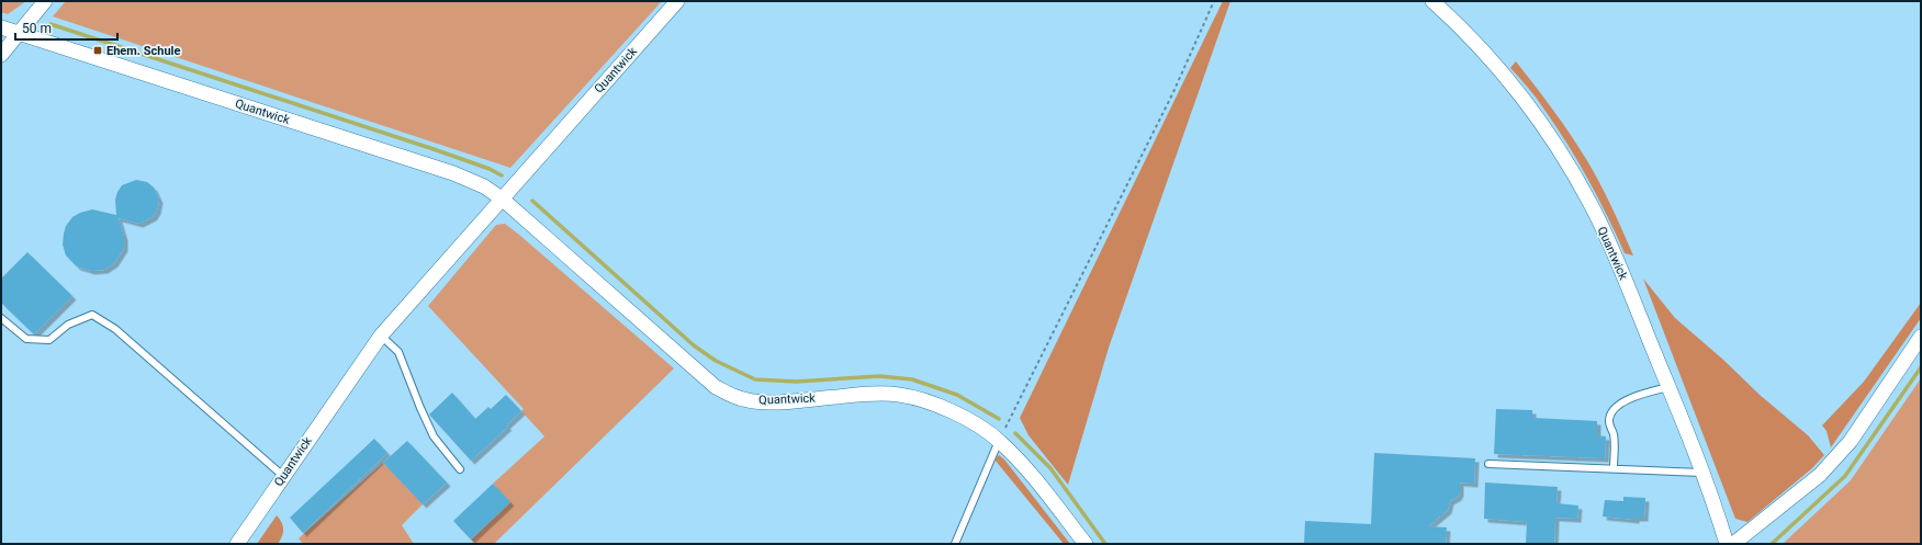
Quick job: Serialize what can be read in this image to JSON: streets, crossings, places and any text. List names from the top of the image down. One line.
{"streets":{"street":["Quantwick"]},"places":{"transit":["Ehem. Schule"]},"scale_bar":"50 m"}
